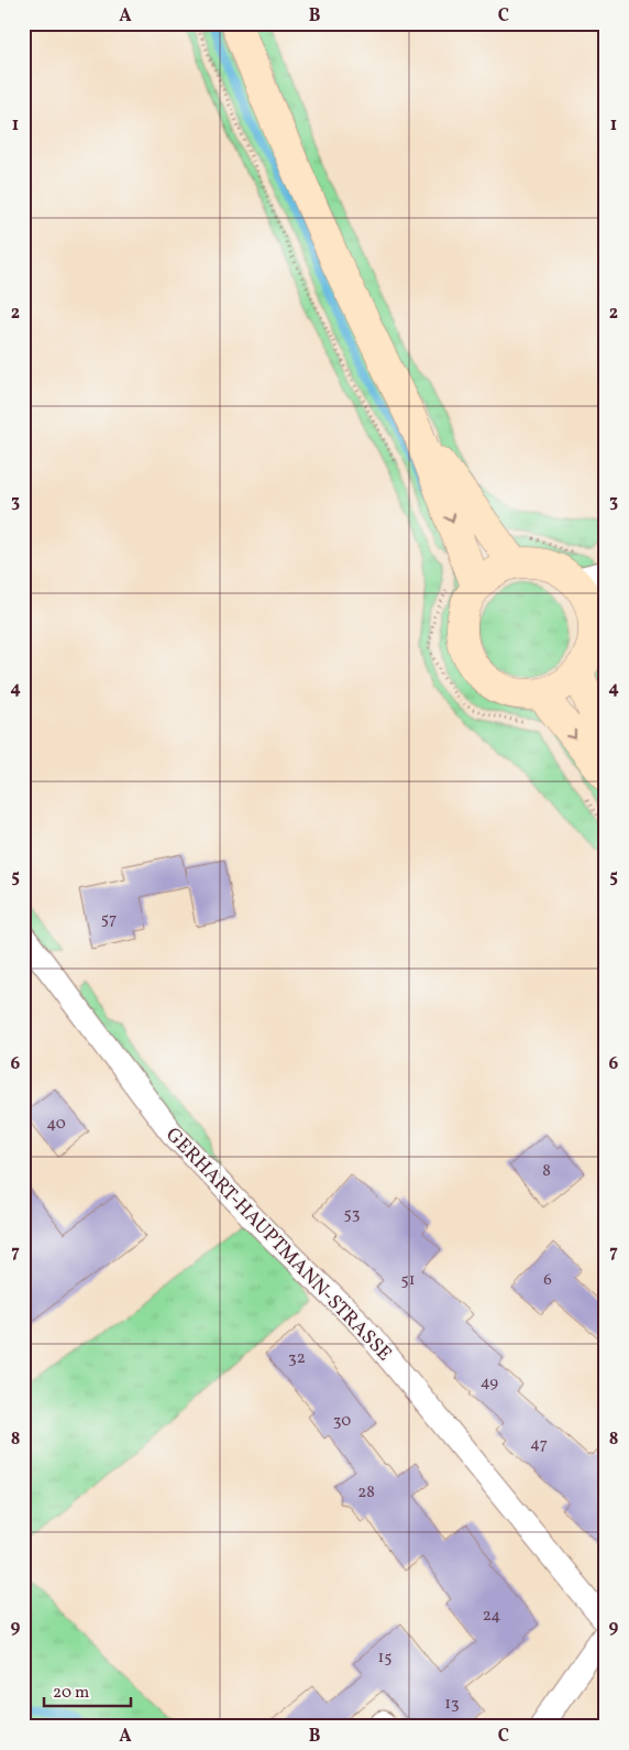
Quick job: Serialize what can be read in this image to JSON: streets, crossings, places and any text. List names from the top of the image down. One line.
{"streets":{"street":["GERHART-HAUPTMANN-STRASSE"]},"house_numbers":["57","40","8","53","51","6","32","49","30","47","28","24","15","13"],"scale_bar":"20 m","grid":{"columns":["A","B","C"],"rows":["1","2","3","4","5","6","7","8","9"]}}
